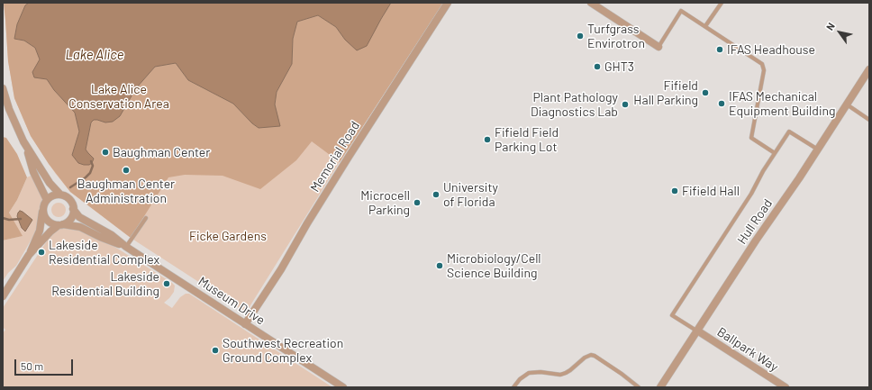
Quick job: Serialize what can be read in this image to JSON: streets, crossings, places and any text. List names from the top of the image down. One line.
{"streets":{"street":["Memorial Road","Hull Road","Museum Drive","Ballpark Way"]},"crossings":[["Memorial Road","Museum Drive"],["Hull Road","Ballpark Way"]],"water":["Lake Alice"],"parks":["Lake Alice Conservation Area","Ficke Gardens"],"places":["Turfgrass Envirotron","IFAS Headhouse","GHT3","Fifield Hall Parking","IFAS Mechanical Equipment Building","Plant Pathology Diagnostics Lab","Fifield Field Parking Lot","Baughman Center","Baughman Center Administration","Fifield Hall","University of Florida","Microcell Parking","Lakeside Residential Complex","Microbiology/Cell Science Building","Lakeside Residential Building","Southwest Recreation Ground Complex"],"scale_bar":"50 m","north":"top left"}
